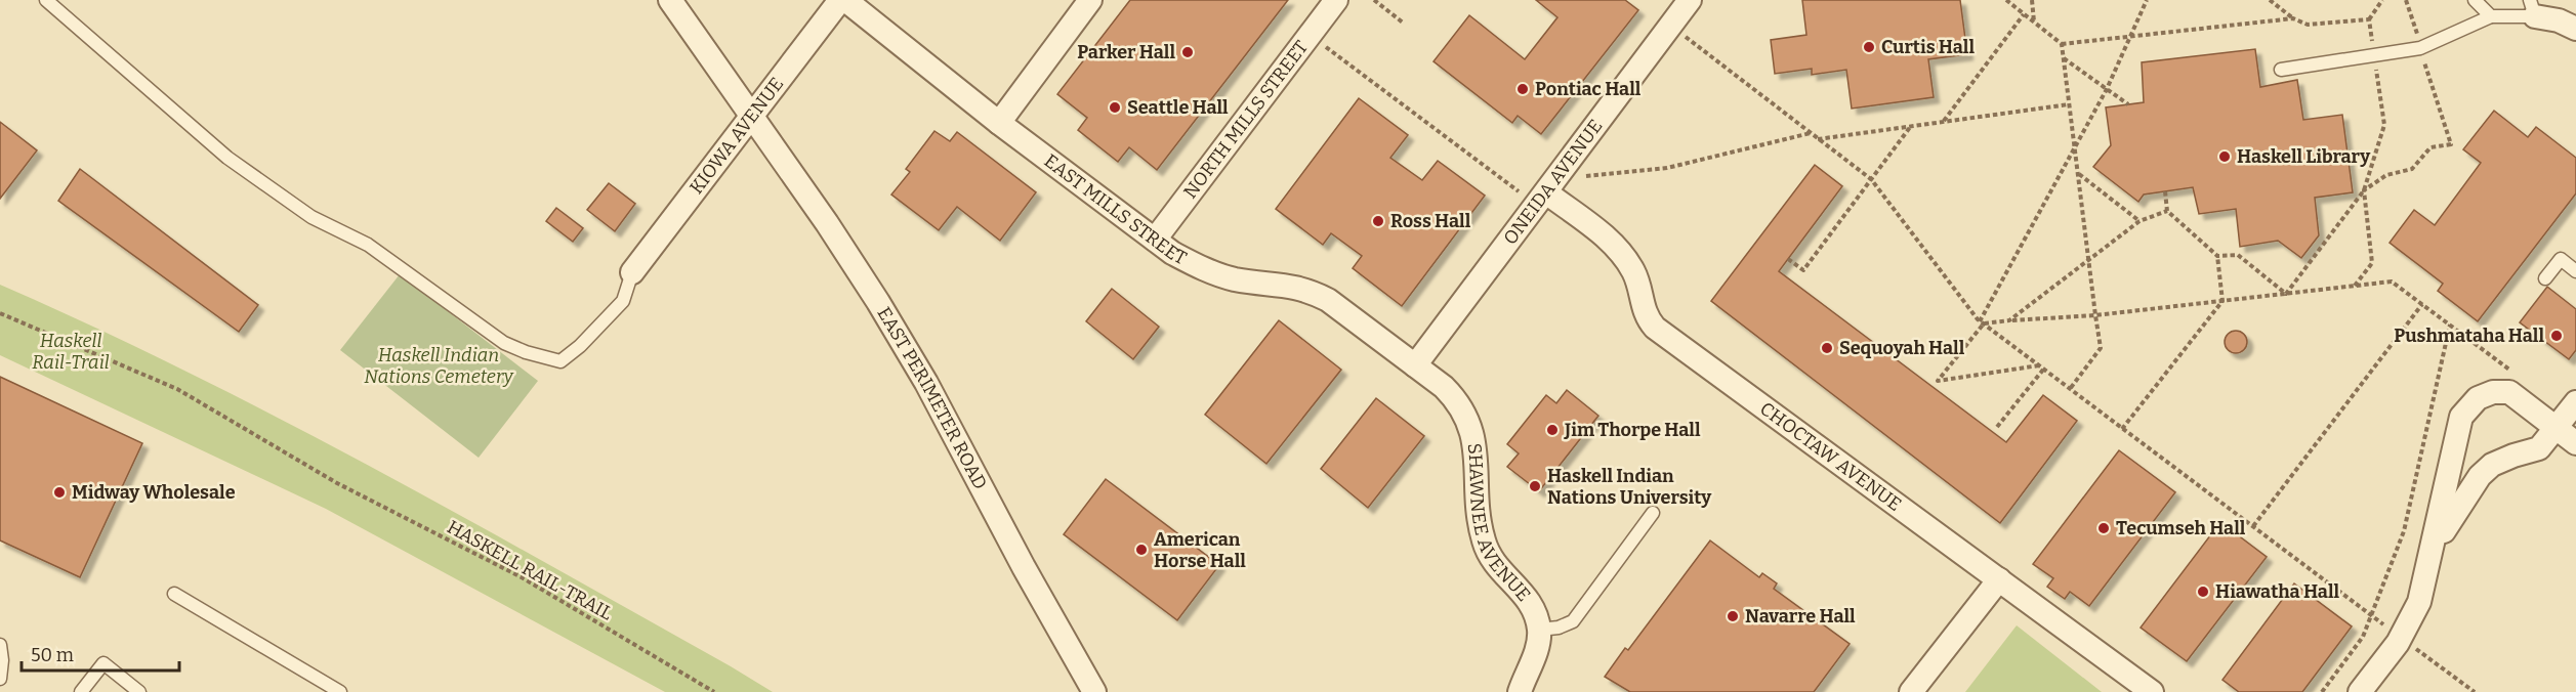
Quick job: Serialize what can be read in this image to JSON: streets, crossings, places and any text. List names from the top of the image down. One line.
{"streets":{"street":["NORTH MILLS STREET","KIOWA AVENUE","ONEIDA AVENUE","EAST MILLS STREET","EAST PERIMETER ROAD","CHOCTAW AVENUE","SHAWNEE AVENUE"],"path":["HASKELL RAIL-TRAIL"]},"crossings":[["NORTH MILLS STREET","EAST MILLS STREET"],["KIOWA AVENUE","EAST PERIMETER ROAD"],["ONEIDA AVENUE","EAST MILLS STREET"],["ONEIDA AVENUE","CHOCTAW AVENUE"],["ONEIDA AVENUE","SHAWNEE AVENUE"],["EAST MILLS STREET","SHAWNEE AVENUE"]],"parks":["Haskell Rail-Trail","Haskell Indian Nations Cemetery"],"places":["Curtis Hall","Parker Hall","Pontiac Hall","Seattle Hall","Haskell Library","Ross Hall","Pushmataha Hall","Sequoyah Hall","Jim Thorpe Hall","Haskell Indian Nations University","Midway Wholesale","Tecumseh Hall","American Horse Hall","Hiawatha Hall","Navarre Hall"],"scale_bar":"50 m"}
